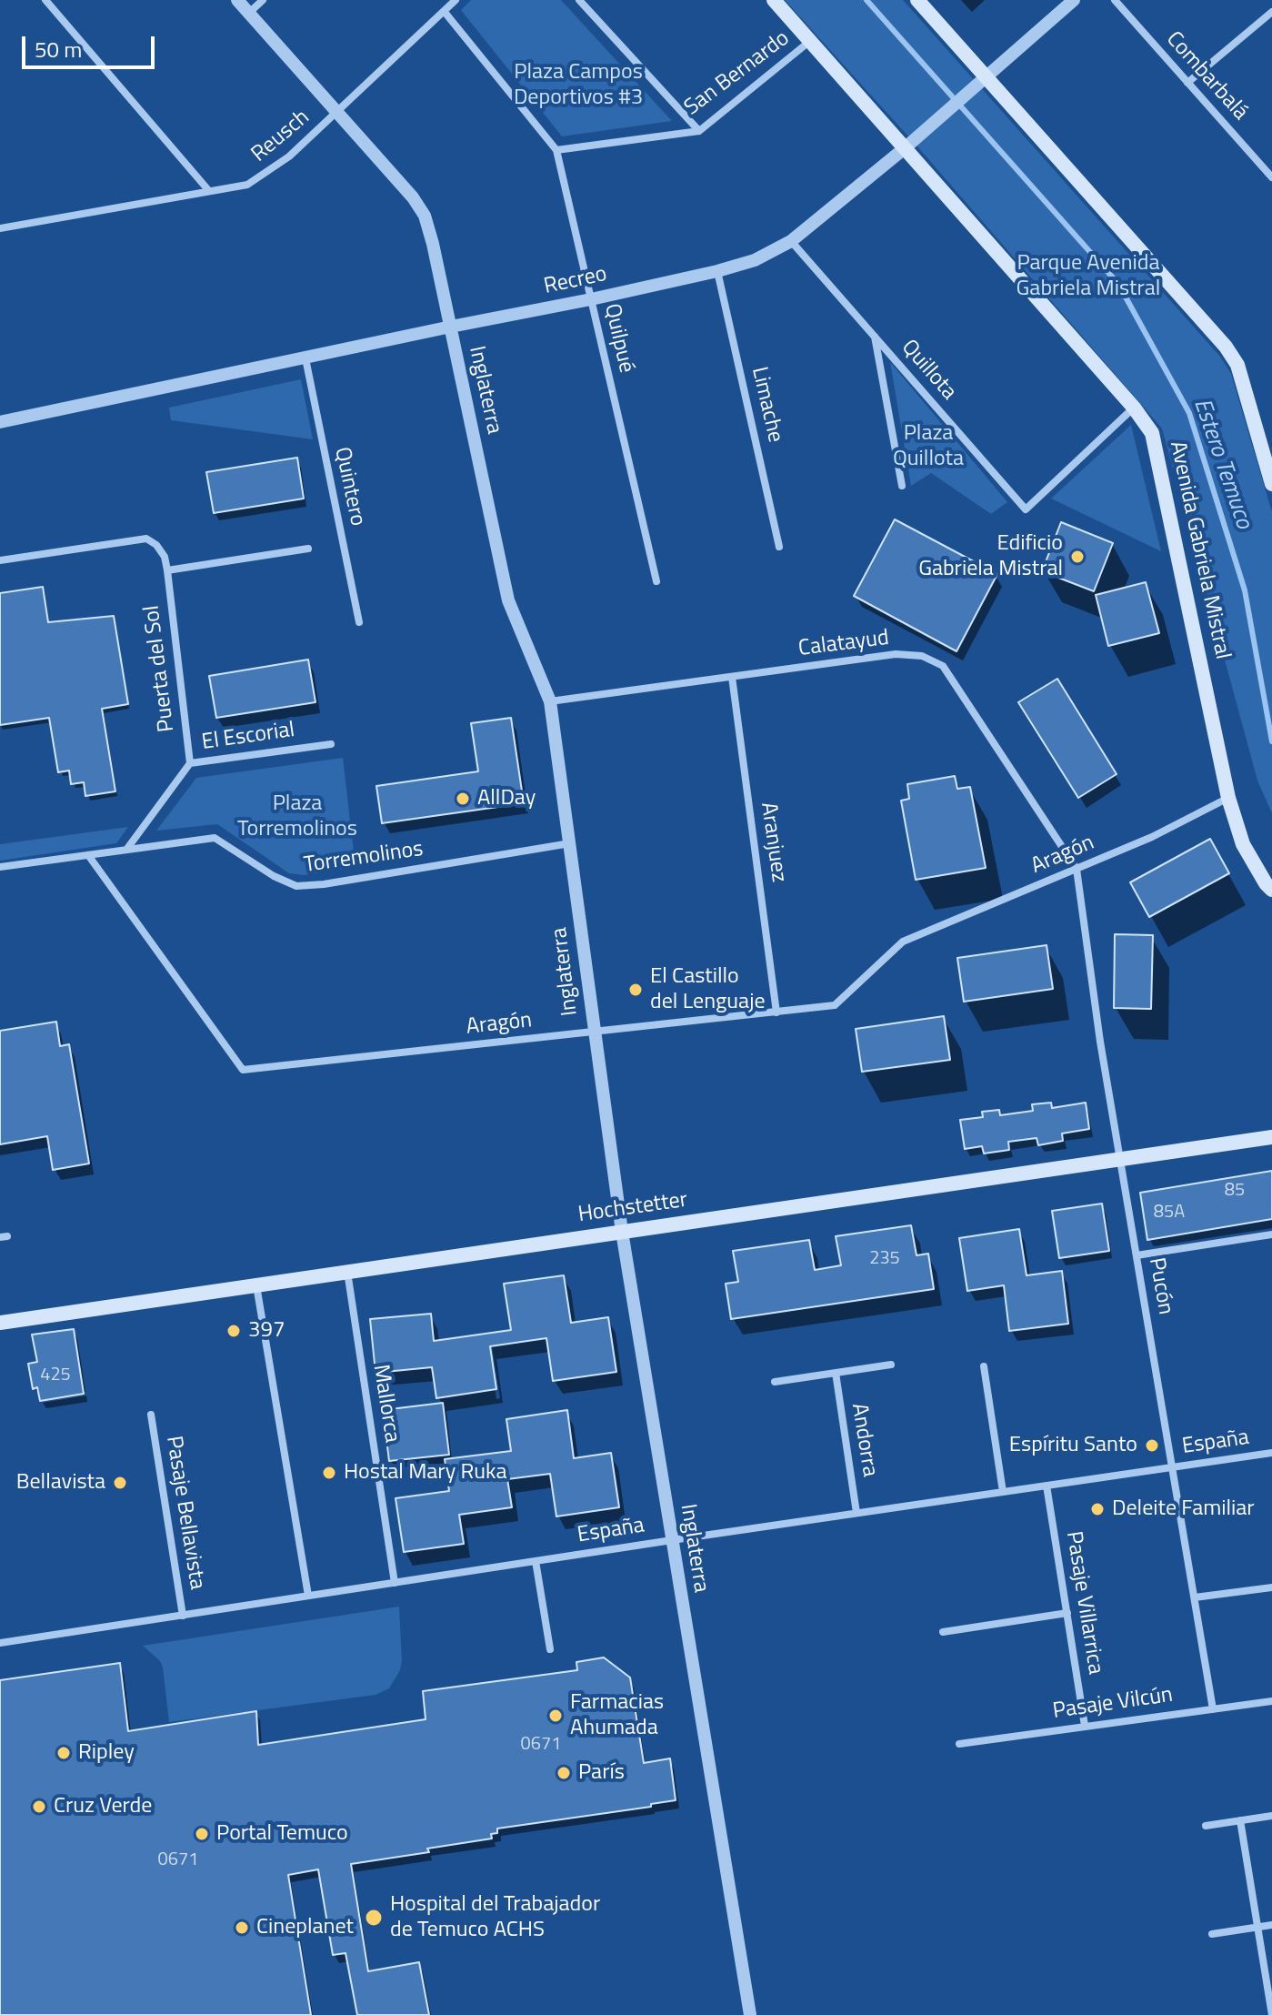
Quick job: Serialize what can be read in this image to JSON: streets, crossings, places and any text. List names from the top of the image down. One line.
{"streets":{"main road":["Avenida Gabriela Mistral","Hochstetter"],"street":["San Bernardo","Combarbalá","Reusch","Recreo","Quilpué","Quillota","Inglaterra","Limache","Quintero","Calatayud","Puerta del Sol","El Escorial","Aranjuez","Aragón","Torremolinos","Pucón","Mallorca","Andorra","España","Pasaje Bellavista","Pasaje Villarrica","Pasaje Vilcún"]},"crossings":[["San Bernardo","Quilpué"],["San Bernardo","Avenida Gabriela Mistral"],["Reusch","Quilpué"],["Reusch","Inglaterra"],["Recreo","Quilpué"],["Recreo","Quillota"],["Recreo","Inglaterra"],["Recreo","Limache"],["Recreo","Quintero"],["Recreo","Avenida Gabriela Mistral"],["Quillota","Avenida Gabriela Mistral"],["Inglaterra","Calatayud"],["Inglaterra","Aragón"],["Inglaterra","Torremolinos"],["Inglaterra","Hochstetter"],["Inglaterra","España"],["Avenida Gabriela Mistral","Aragón"],["Calatayud","Aranjuez"],["Calatayud","Aragón"],["Calatayud","Pucón"],["Puerta del Sol","El Escorial"],["El Escorial","Torremolinos"],["Aranjuez","Aragón"],["Aragón","Torremolinos"],["Aragón","Pucón"],["Hochstetter","Pucón"],["Hochstetter","Mallorca"],["Pucón","España"],["Pucón","Pasaje Vilcún"],["Mallorca","España"],["Andorra","España"],["España","Pasaje Bellavista"],["España","Pasaje Villarrica"],["Pasaje Villarrica","Pasaje Vilcún"]],"water":["Estero Temuco"],"parks":["Plaza Campos Deportivos #3","Parque Avenida Gabriela Mistral","Plaza Quillota","Plaza Torremolinos"],"places":["Edificio Gabriela Mistral","AllDay","El Castillo del Lenguaje","397","Espíritu Santo","Hostal Mary Ruka","Bellavista","Deleite Familiar","Farmacias Ahumada","Ripley","París","Cruz Verde","Portal Temuco","Hospital del Trabajador de Temuco ACHS","Cineplanet"],"house_numbers":["85","85A","235","425","0671","0671"],"scale_bar":"50 m"}
